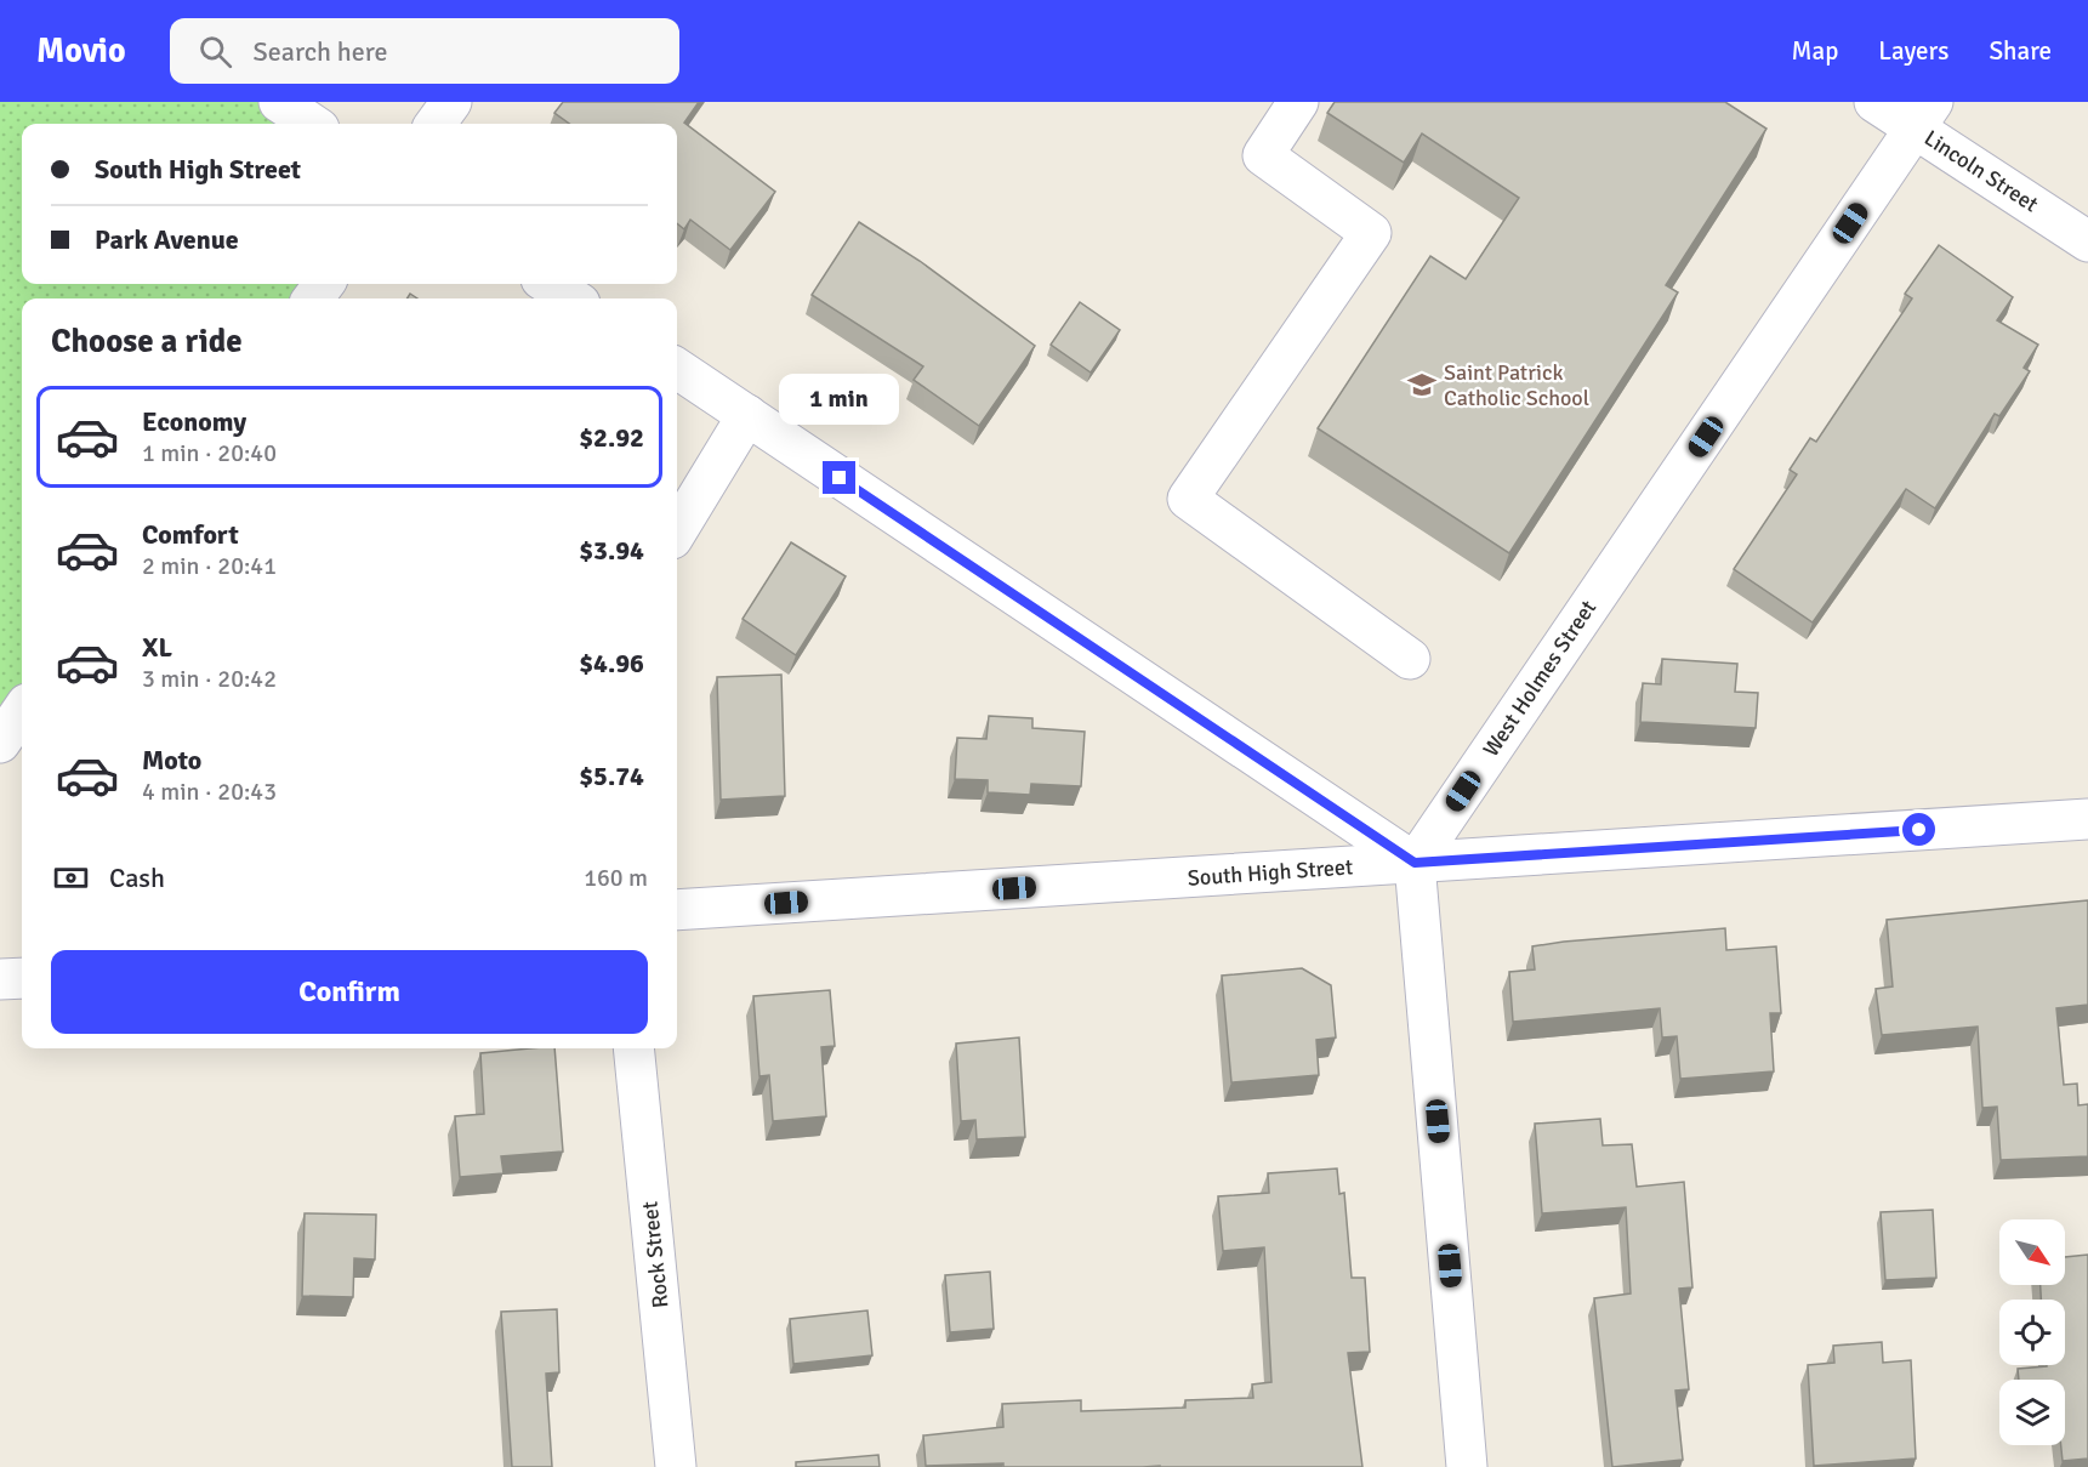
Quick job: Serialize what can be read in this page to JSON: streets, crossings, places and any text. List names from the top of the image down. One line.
{"streets":{"street":["Lincoln Street","West Holmes Street","South High Street","Rock Street"]},"crossings":[["Lincoln Street","West Holmes Street"],["West Holmes Street","South High Street"]],"places":{"school or university":["Saint Patrick Catholic School"]},"north":"bottom right","page":{"header":"Movio","search":"Search here","nav":["Map","Layers","Share"],"banner":["South High Street","Park Avenue"],"heading":"Choose a ride","bubble":"1 min","list":[{"name":"Economy","note":"1 min · 20:40","value":"$2.92"},{"name":"Comfort","note":"2 min · 20:41","value":"$3.94"},{"name":"XL","note":"3 min · 20:42","value":"$4.96"},{"name":"Moto","note":"4 min · 20:43","value":"$5.74"}],"pay":["Cash","160 m"],"buttons":"Confirm"}}
